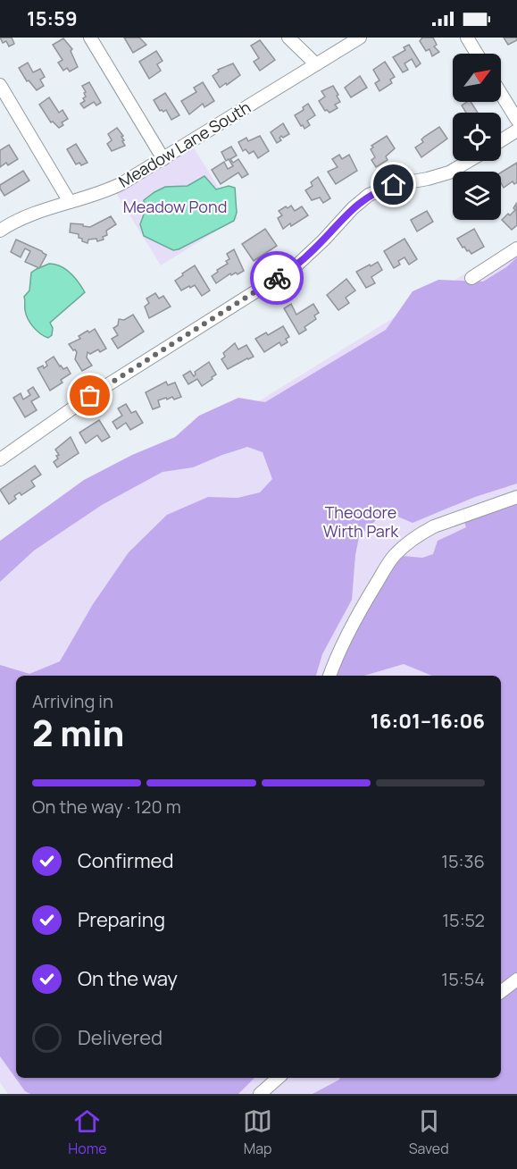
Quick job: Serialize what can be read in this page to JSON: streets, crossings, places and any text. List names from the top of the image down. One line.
{"streets":{"street":["Meadow Lane South"]},"parks":["Meadow Pond","Theodore Wirth Park"],"north":"top right","page":{"status":"15:59","heading":["2 min","Arriving in","16:01–16:06"],"bar":"On the way · 120 m","list":[["Confirmed","15:36"],["Preparing","15:52"],["On the way","15:54"],"Delivered"],"tabs":["Home","Map","Saved"]}}
